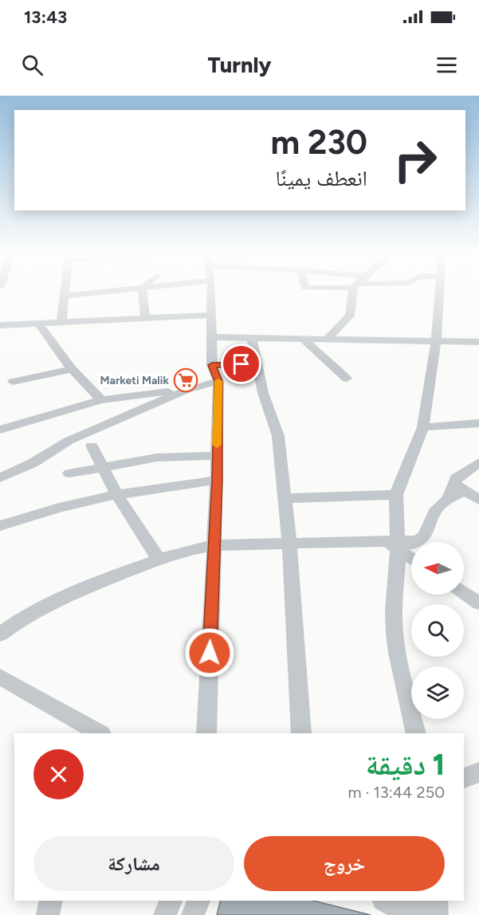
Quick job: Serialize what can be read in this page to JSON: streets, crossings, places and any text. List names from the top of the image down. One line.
{"places":{"supermarket":["Marketi Malik"]},"north":"left","page":{"status":"13:43","header":"Turnly","turn":["230 m","انعطف يمينًا"],"heading":["1 دقيقة","250 m · 13:44"],"buttons":["خروج","مشاركة"]}}
